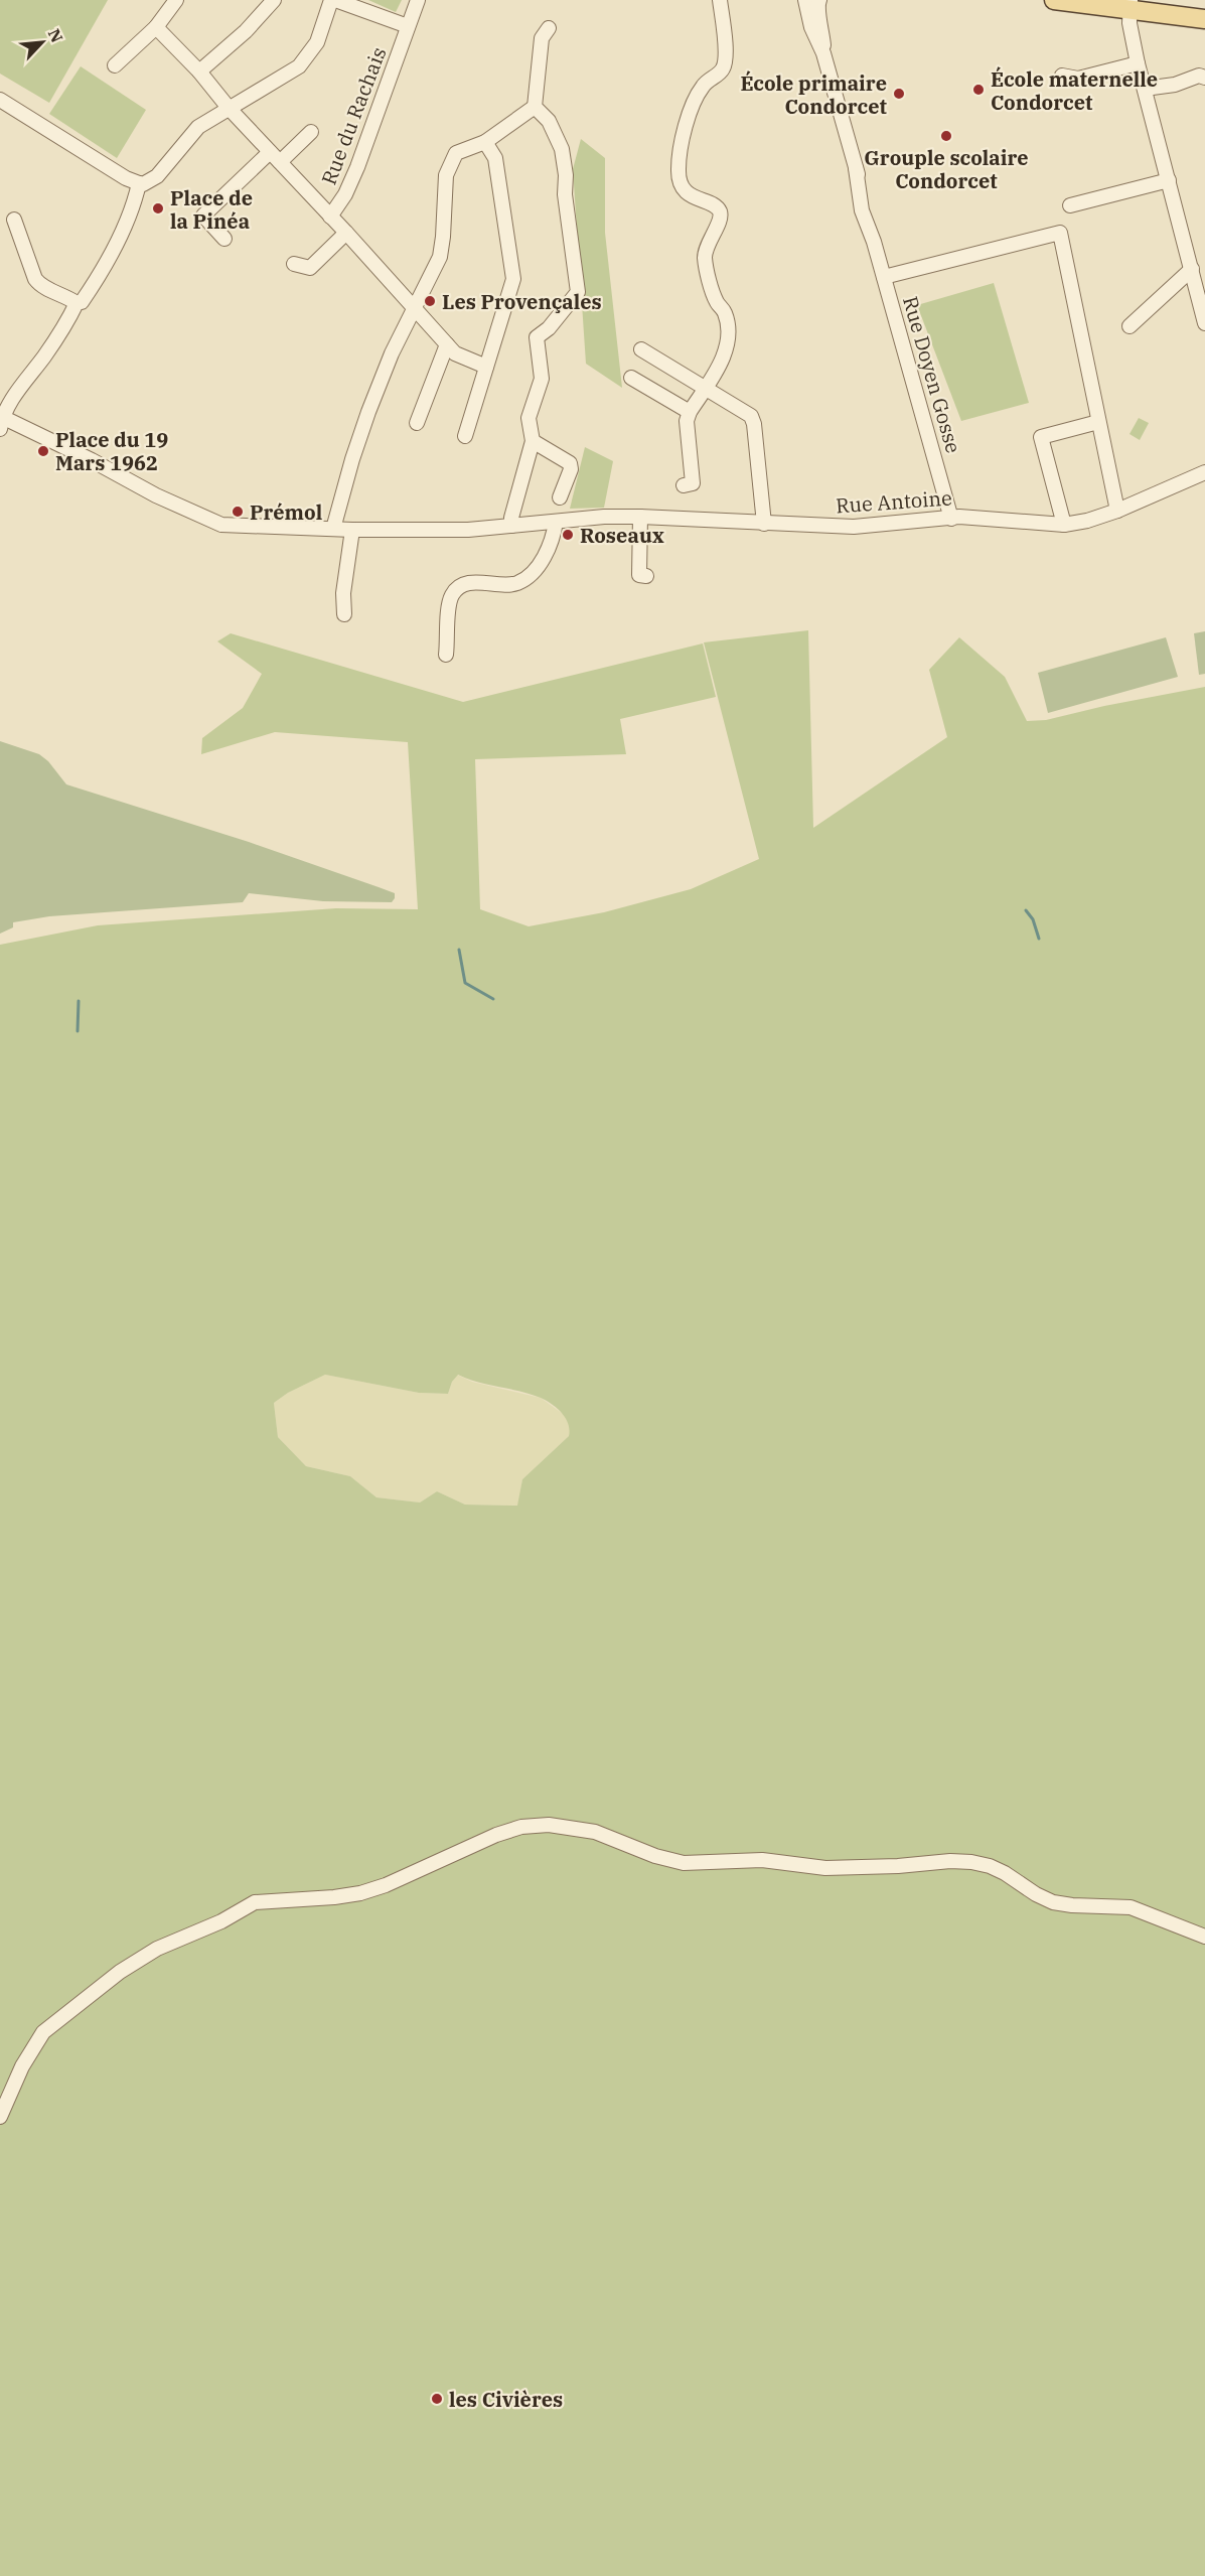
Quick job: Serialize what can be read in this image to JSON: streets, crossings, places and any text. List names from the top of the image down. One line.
{"streets":{"street":["Rue du Rachais","Rue Doyen Gosse","Rue Antoine"]},"crossings":[["Rue Doyen Gosse","Rue Antoine"]],"places":["École maternelle Condorcet","École primaire Condorcet","Grouple scolaire Condorcet","Place de la Pinéa","Les Provençales","Place du 19 Mars 1962","Prémol","Roseaux","les Civières"],"north":"top right"}
